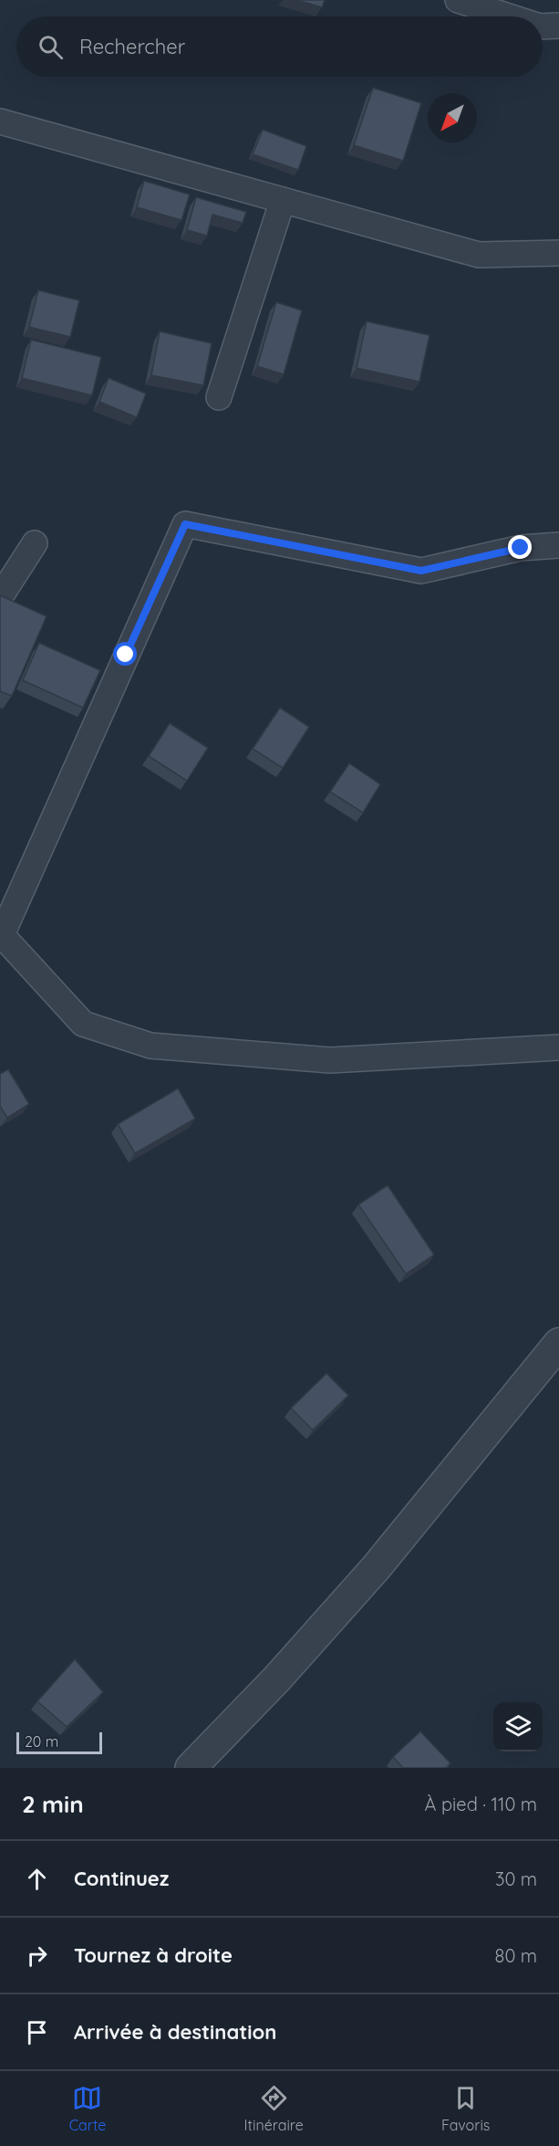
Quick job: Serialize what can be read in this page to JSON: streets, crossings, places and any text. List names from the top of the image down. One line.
{"scale_bar":"20 m","north":"bottom left","page":{"search":"Rechercher","scale":"20 m","heading":["2 min","À pied · 110 m"],"list":[["Continuez","30 m"],["Tournez à droite","80 m"],"Arrivée à destination"],"nav":["Carte","Itinéraire","Favoris"]}}
